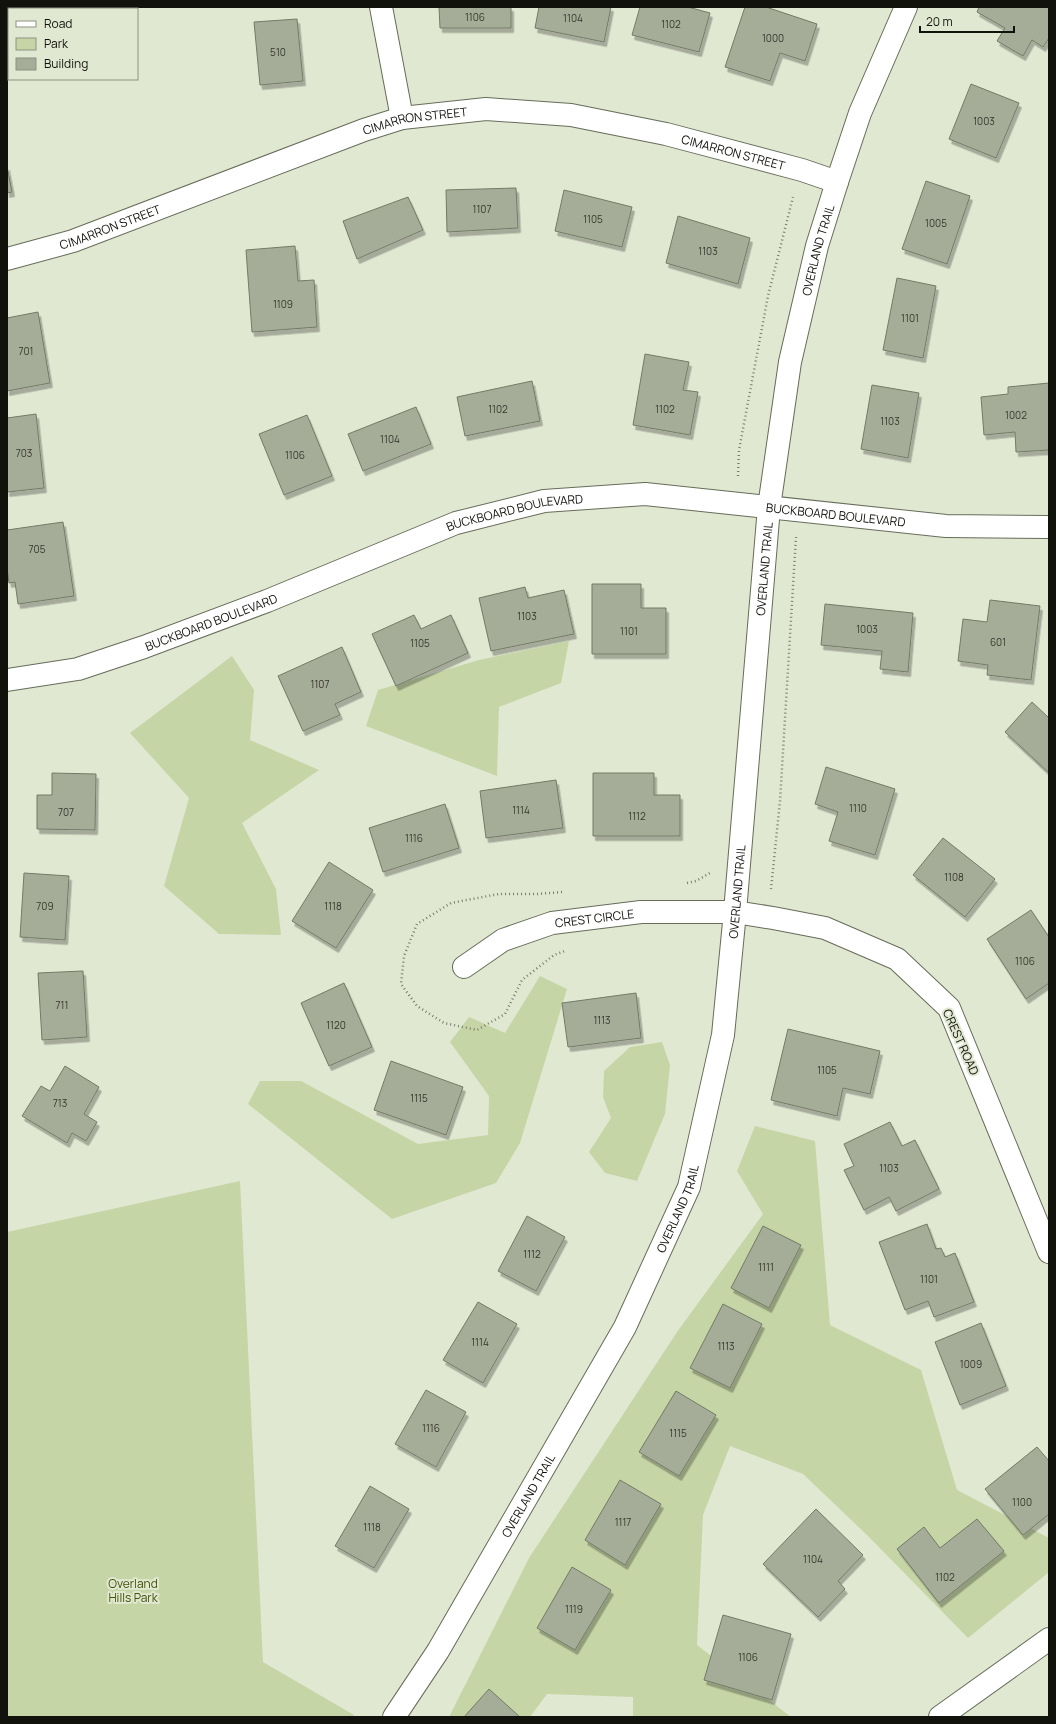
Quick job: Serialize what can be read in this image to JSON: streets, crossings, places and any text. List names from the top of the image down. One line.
{"streets":{"street":["CIMARRON STREET","OVERLAND TRAIL","BUCKBOARD BOULEVARD","CREST CIRCLE","CREST ROAD"]},"crossings":[["CIMARRON STREET","OVERLAND TRAIL"],["OVERLAND TRAIL","BUCKBOARD BOULEVARD"],["OVERLAND TRAIL","CREST CIRCLE"],["OVERLAND TRAIL","CREST ROAD"],["CREST CIRCLE","CREST ROAD"]],"parks":["Overland Hills Park"],"house_numbers":["1106","1104","1102","1000","510","1003","1107","1105","1005","1103","1109","1101","701","1102","1102","1002","1103","1104","703","1106","705","1103","1003","1101","601","1105","1107","1110","1114","707","1112","1116","1108","709","1118","1106","711","1113","1120","1105","1115","713","1103","1112","1111","1101","1114","1113","1009","1116","1115","1100","1117","1118","1104","1102","1119","1106"],"legend":["Road","Park","Building"],"scale_bar":"20 m"}
